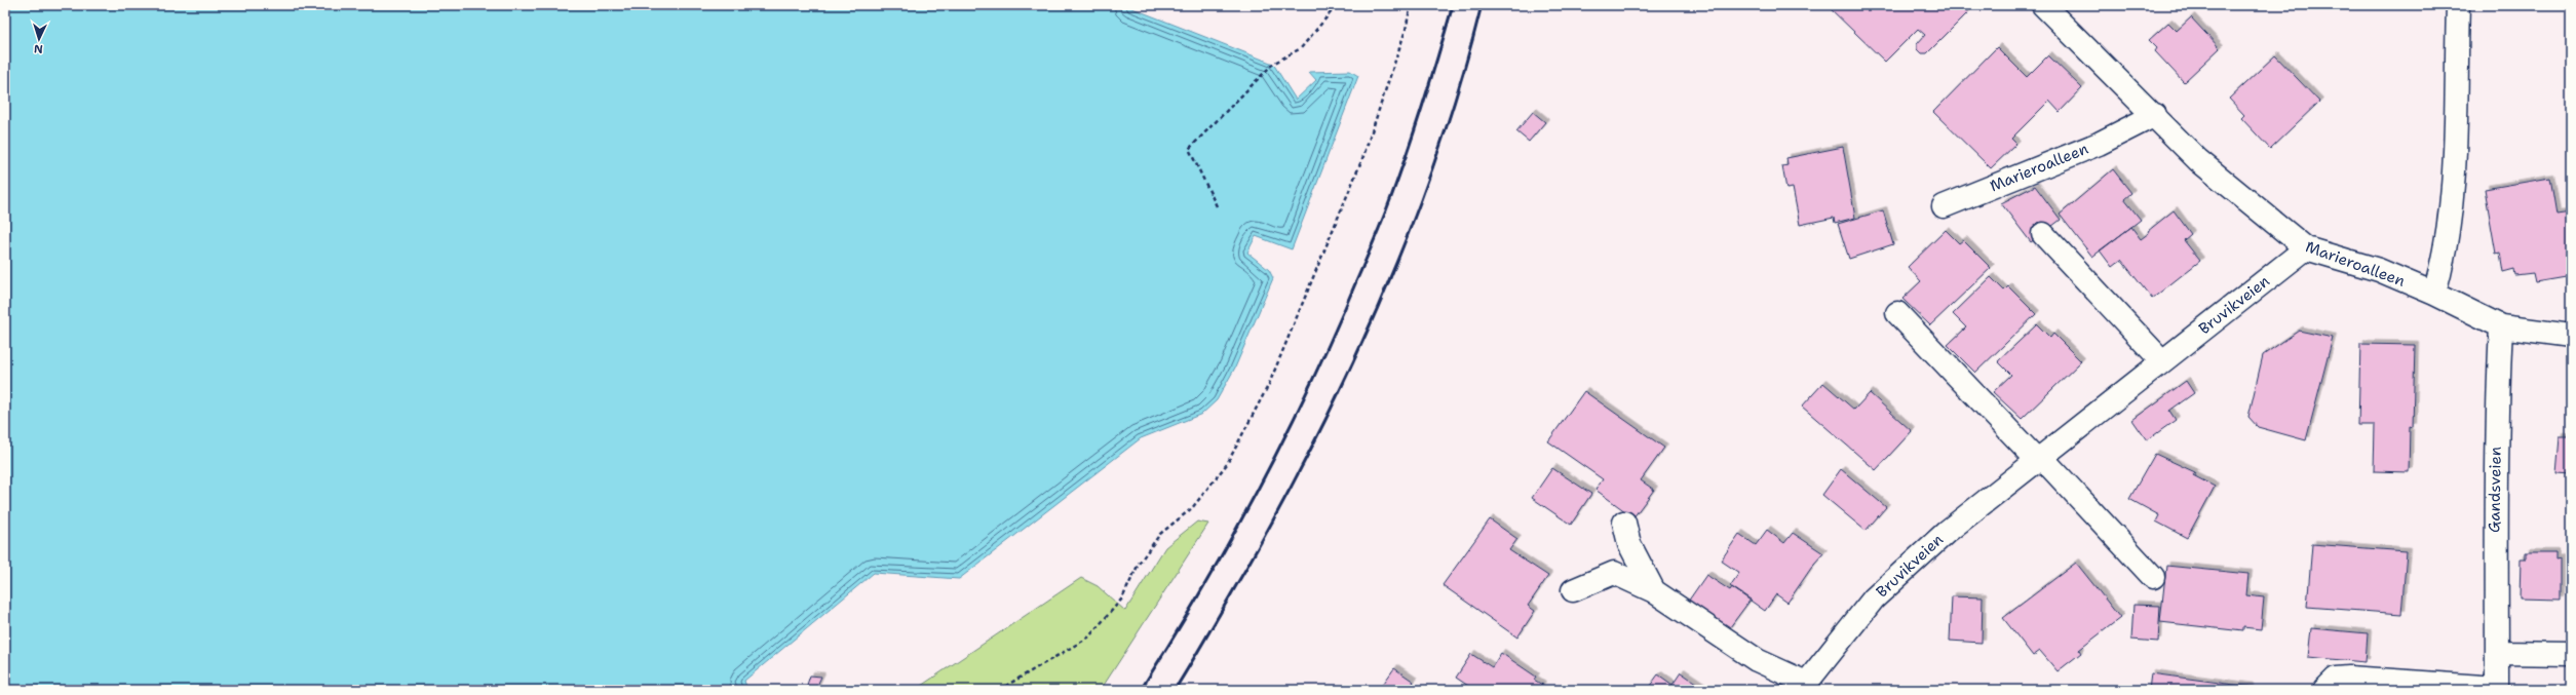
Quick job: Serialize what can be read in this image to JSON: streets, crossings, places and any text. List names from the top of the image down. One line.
{"streets":{"street":["Marieroalleen","Bruvikveien","Gandsveien"]},"crossings":[["Marieroalleen","Bruvikveien"],["Marieroalleen","Gandsveien"]],"north":"bottom"}
